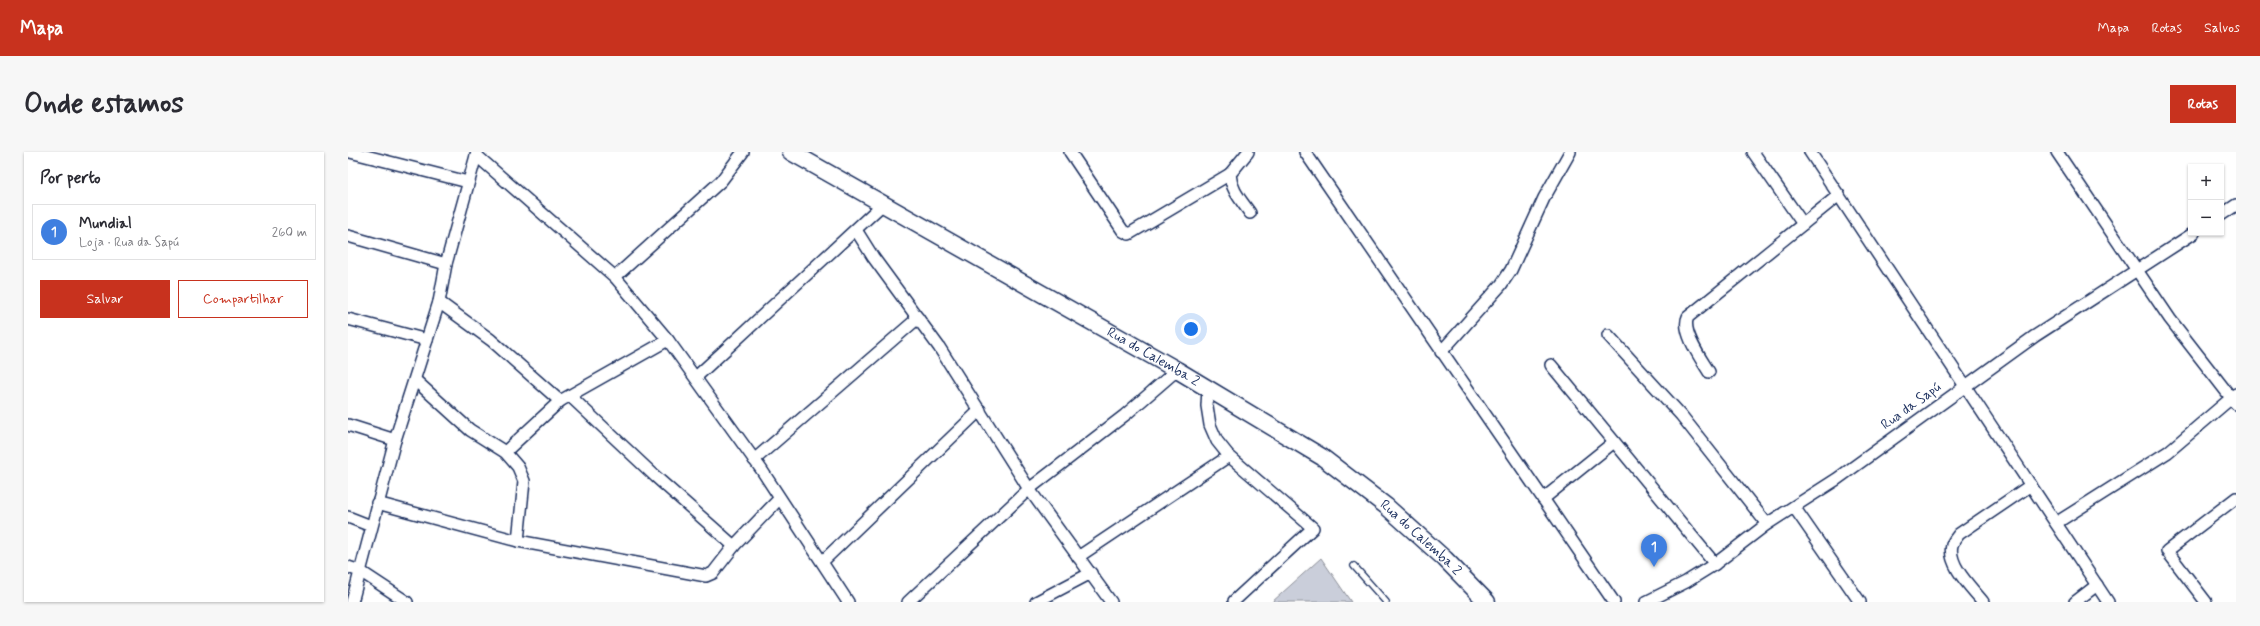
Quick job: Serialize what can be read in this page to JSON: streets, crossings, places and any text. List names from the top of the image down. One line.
{"streets":{"main road":["Rua do Calemba 2"],"street":["Rua da Sapú"]},"page":{"header":"Mapa","nav":["Mapa","Rotas","Salvos"],"buttons":["Rotas",["Salvar","Compartilhar"]],"title":"Onde estamos","heading":"Por perto","map_buttons":["+","−"],"list":[{"mark":"1","name":"Mundial","note":"Loja · Rua da Sapú","value":"260 m"}],"pins":"1"}}
